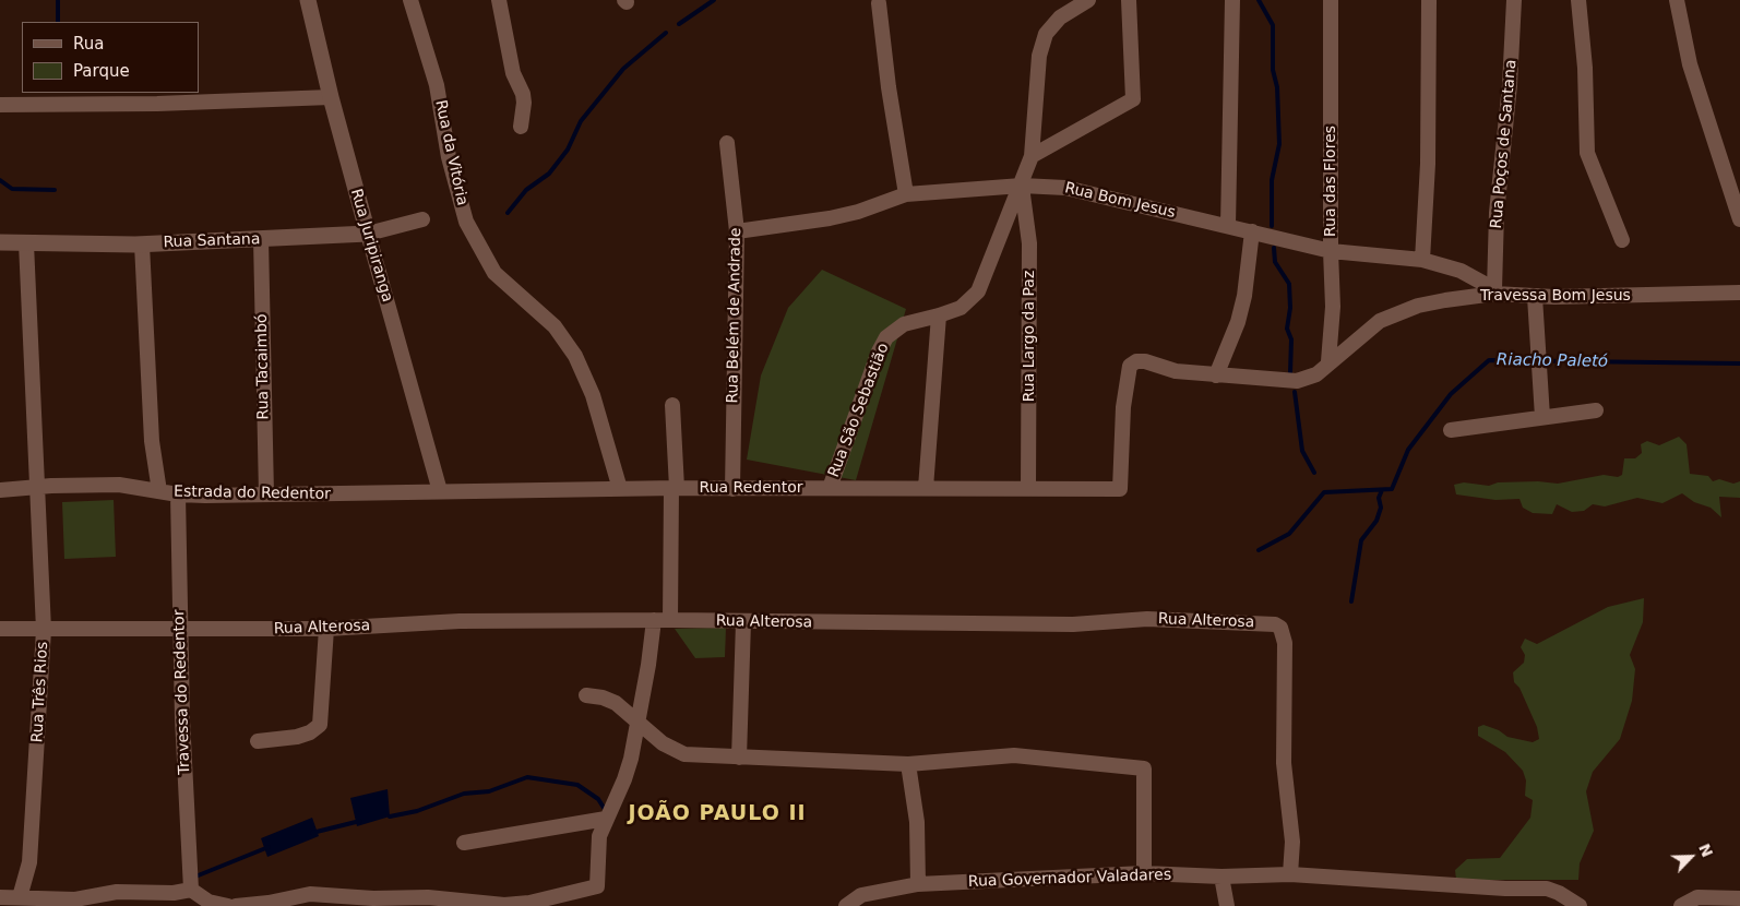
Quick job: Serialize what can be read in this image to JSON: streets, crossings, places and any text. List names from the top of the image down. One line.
{"streets":{"street":["Rua Poços de Santana","Rua da Vitória","Rua das Flores","Rua Bom Jesus","Rua Santana","Rua Juripiranga","Travessa Bom Jesus","Rua Belém de Andrade","Rua Largo da Paz","Rua Tacaimbó","Rua São Sebastião","Rua Redentor","Estrada do Redentor","Rua Alterosa","Rua Três Rios","Travessa do Redentor","Rua Governador Valadares"]},"crossings":[["Rua Poços de Santana","Rua Bom Jesus"],["Rua Poços de Santana","Travessa Bom Jesus"],["Rua da Vitória","Rua Redentor"],["Rua das Flores","Rua Bom Jesus"],["Rua das Flores","Travessa Bom Jesus"],["Rua Bom Jesus","Travessa Bom Jesus"],["Rua Bom Jesus","Rua Belém de Andrade"],["Rua Bom Jesus","Rua Largo da Paz"],["Rua Bom Jesus","Rua São Sebastião"],["Rua Santana","Rua Juripiranga"],["Rua Santana","Rua Tacaimbó"],["Rua Santana","Rua Três Rios"],["Rua Juripiranga","Rua Redentor"],["Rua Juripiranga","Estrada do Redentor"],["Travessa Bom Jesus","Rua Redentor"],["Rua Belém de Andrade","Rua Redentor"],["Rua Largo da Paz","Rua São Sebastião"],["Rua Largo da Paz","Rua Redentor"],["Rua Tacaimbó","Estrada do Redentor"],["Rua São Sebastião","Rua Redentor"],["Rua Redentor","Estrada do Redentor"],["Estrada do Redentor","Rua Três Rios"],["Estrada do Redentor","Travessa do Redentor"],["Rua Alterosa","Rua Três Rios"],["Rua Alterosa","Travessa do Redentor"],["Rua Alterosa","Rua Governador Valadares"]],"districts":["JOÃO PAULO II"],"water":["Riacho Paletó"],"legend":["Rua","Parque"],"north":"top right"}
